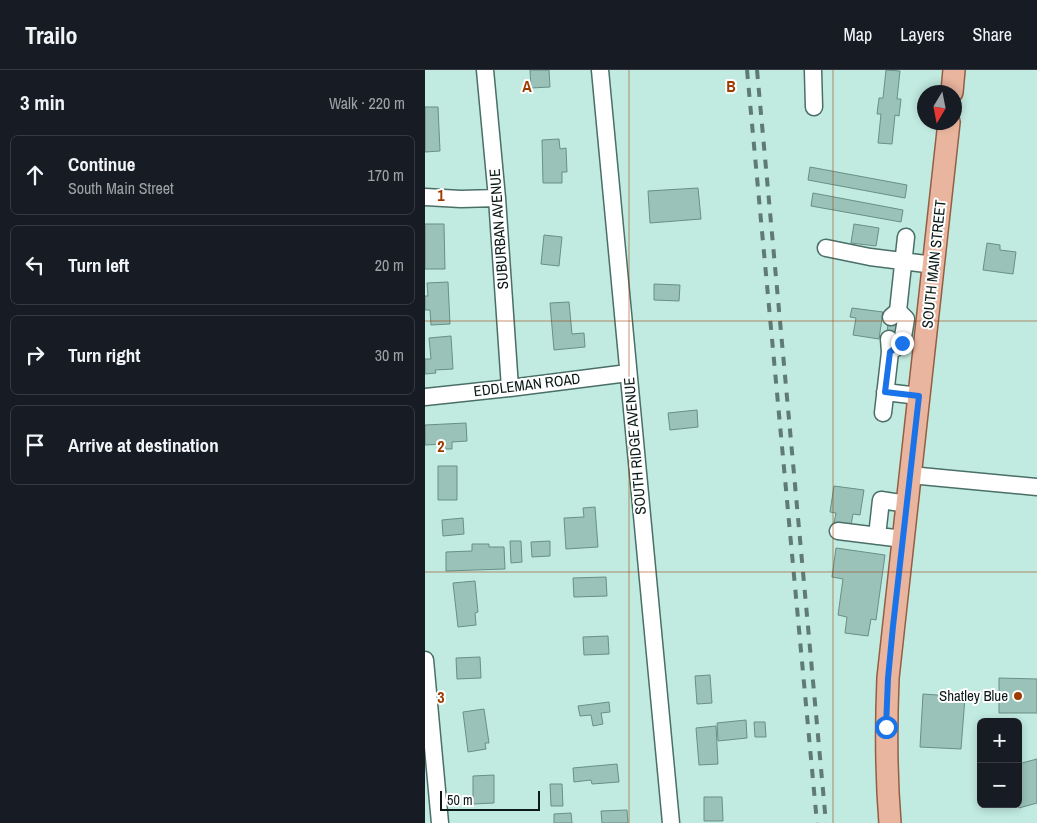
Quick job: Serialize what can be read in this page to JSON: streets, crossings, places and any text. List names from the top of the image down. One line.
{"streets":{"main road":["SOUTH MAIN STREET"],"street":["SUBURBAN AVENUE","EDDLEMAN ROAD","SOUTH RIDGE AVENUE"]},"crossings":[["SUBURBAN AVENUE","EDDLEMAN ROAD"],["EDDLEMAN ROAD","SOUTH RIDGE AVENUE"]],"places":["Shatley Blue"],"scale_bar":"50 m","north":"bottom","page":{"header":"Trailo","nav":["Map","Layers","Share"],"heading":["3 min","Walk · 220 m"],"list":[["Continue","South Main Street","170 m"],["Turn left","20 m"],["Turn right","30 m"],"Arrive at destination"],"map_buttons":["+","−"],"scale":"50 m"},"grid":{"columns":["A","B"],"rows":["1","2","3"]}}
